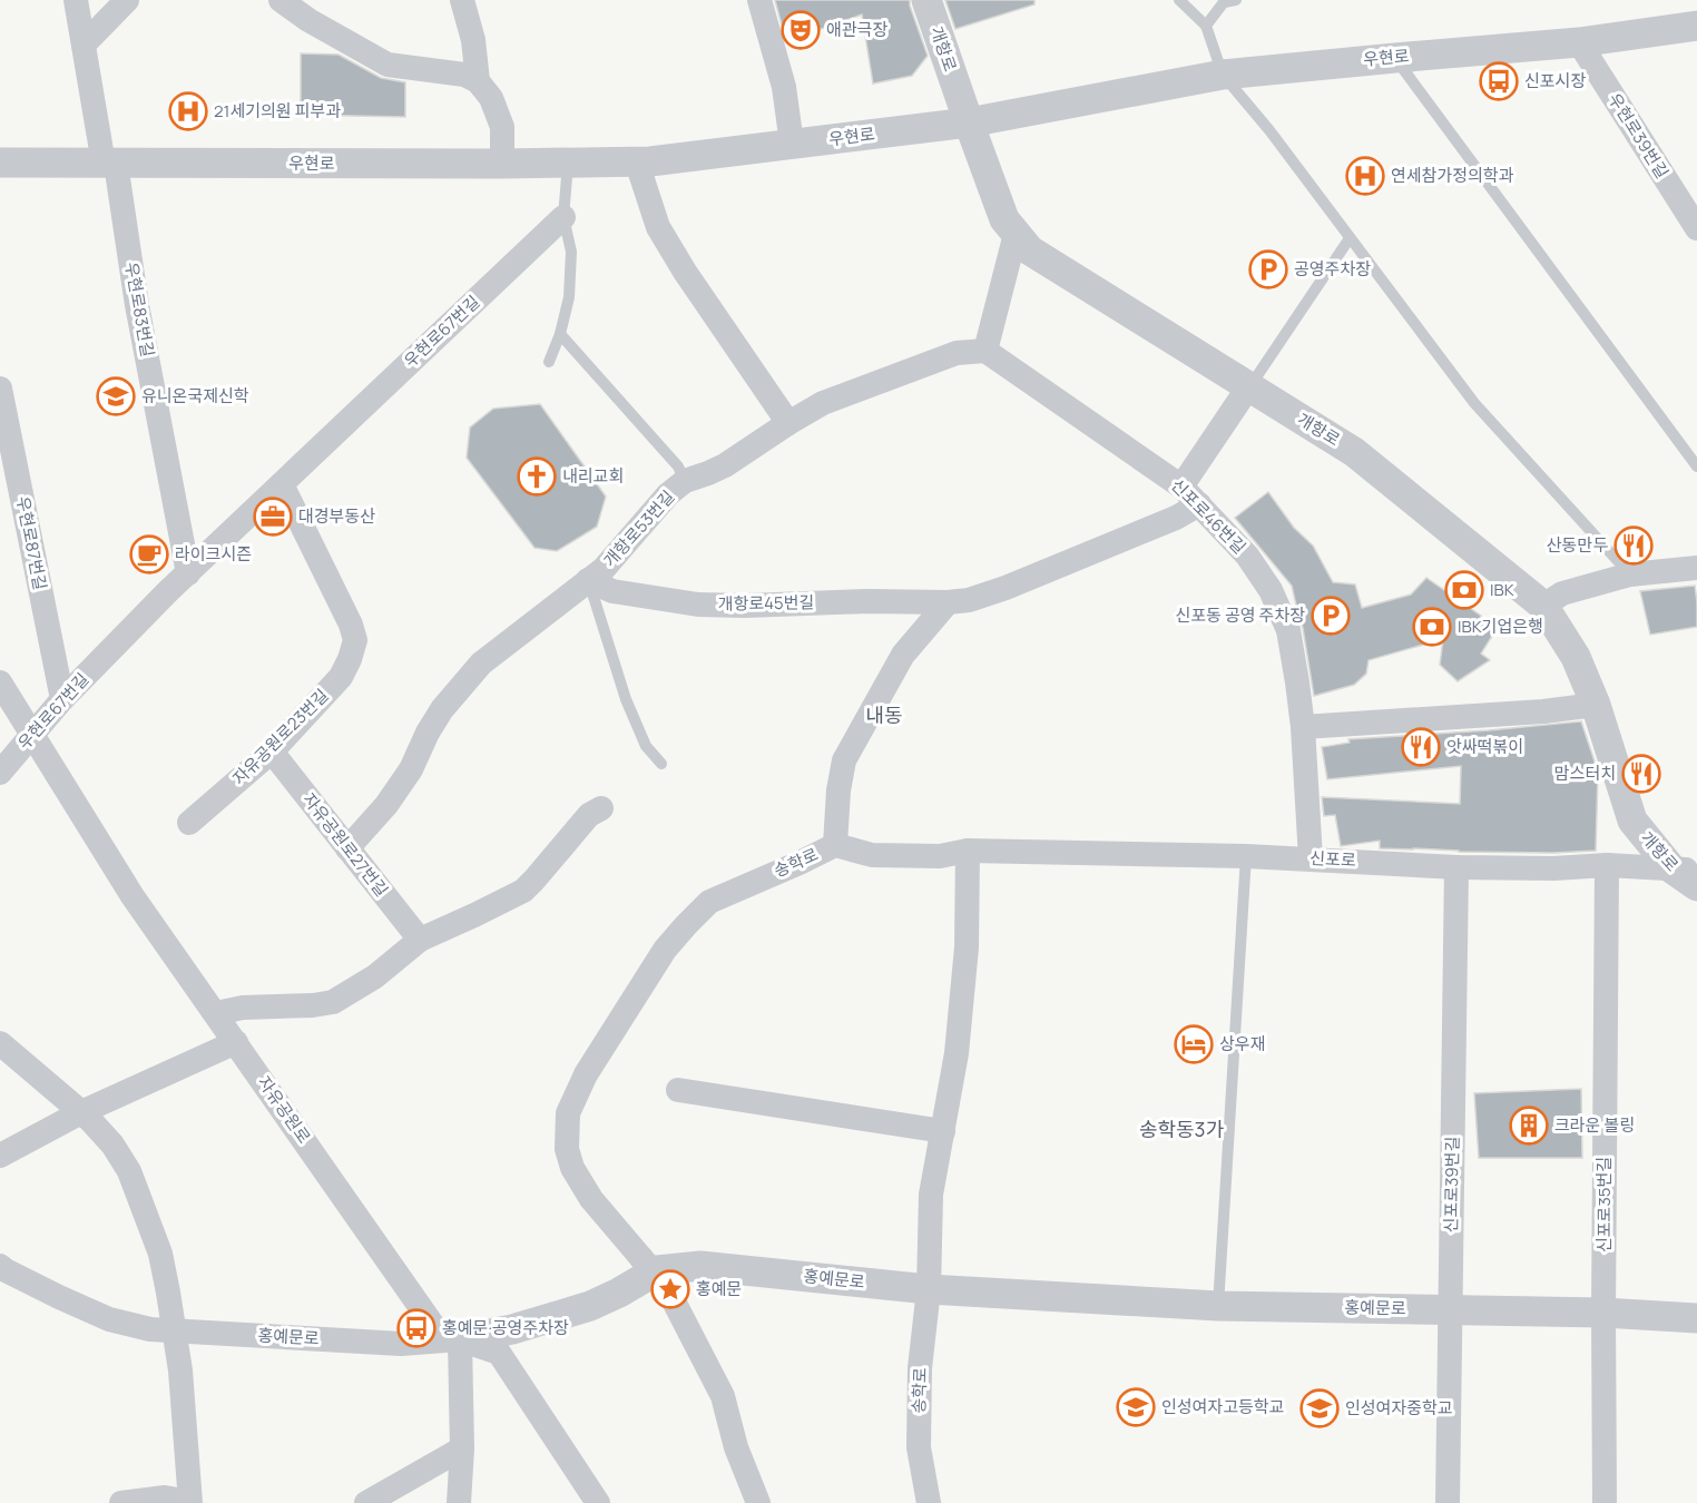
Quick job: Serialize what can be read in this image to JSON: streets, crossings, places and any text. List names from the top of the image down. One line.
{"streets":{"street":["개항로","우현로","우현로39번길","우현로83번길","우현로67번길","신포로46번길","개항로53번길","우현로87번길","개항로45번길","자유공원로23번길","자유공원로27번길","신포로","송학로","자유공원로","신포로39번길","신포로35번길","홍예문로"]},"crossings":[["개항로","우현로"],["개항로","신포로"],["우현로","우현로39번길"],["우현로","우현로83번길"],["우현로83번길","우현로67번길"],["우현로67번길","우현로87번길"],["우현로67번길","자유공원로23번길"],["우현로67번길","자유공원로"],["신포로46번길","개항로53번길"],["신포로46번길","개항로45번길"],["신포로46번길","신포로"],["개항로53번길","개항로45번길"],["개항로53번길","자유공원로27번길"],["자유공원로23번길","자유공원로27번길"],["신포로","송학로"],["신포로","신포로39번길"],["신포로","신포로35번길"],["송학로","홍예문로"],["자유공원로","홍예문로"],["신포로39번길","홍예문로"],["신포로35번길","홍예문로"]],"districts":["내동","송학동3가"],"places":{"theatre":["애관극장"],"bus stop":["신포시장","홍예문·공영주차장"],"hospital":["21세기의원 피부과","연세참가정의학과"],"parking":["공영주차장","신포동 공영 주차장"],"school or university":["유니온국제신학","인성여자고등학교","인성여자중학교"],"church":["내리교회"],"office":["대경부동산"],"restaurant":["산동만두","앗싸떡볶이","맘스터치"],"cafe":["라이크시즌"],"bank":["IBK","IBK기업은행"],"hotel":["상우재"],"building":["크라운 볼링"],"place":["홍예문"]}}
